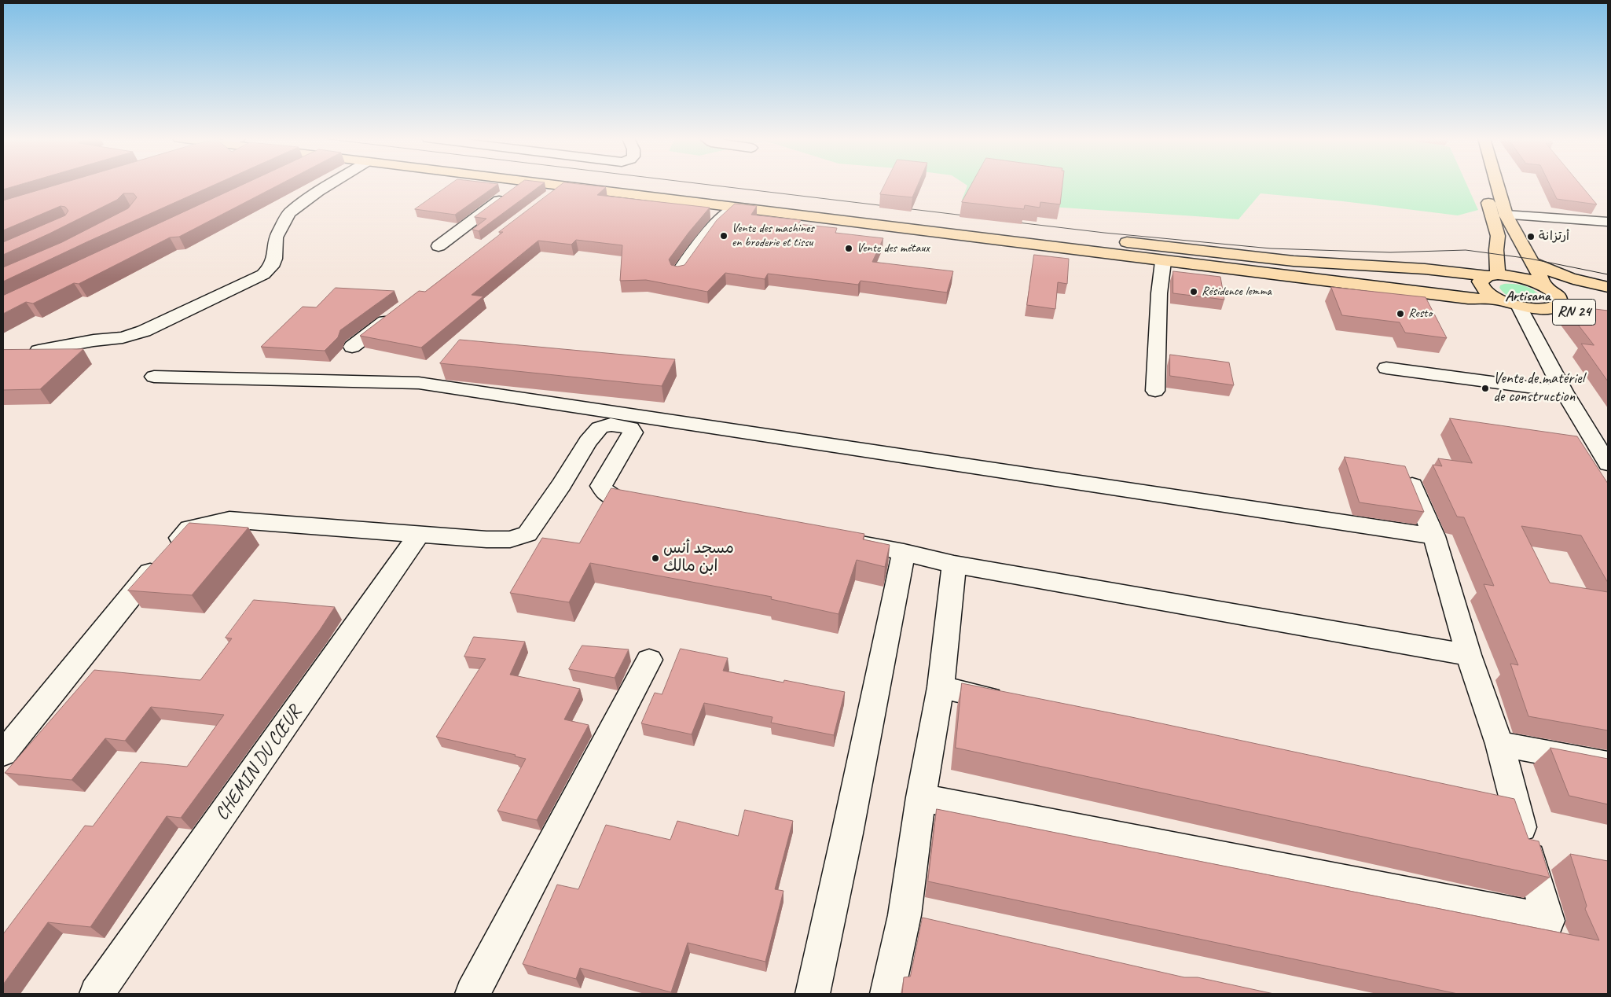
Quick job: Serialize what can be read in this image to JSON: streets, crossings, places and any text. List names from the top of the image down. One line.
{"streets":{"main road":["RN 24"],"street":["CHEMIN DU CŒUR"]},"districts":["Artisana"],"places":["Vente des machines en broderie et tissu","أرتزانة","Vente des métaux","Résidence lemma","Resto","Vente de matériel de construction","مسجد أنس ابن مالك"]}
